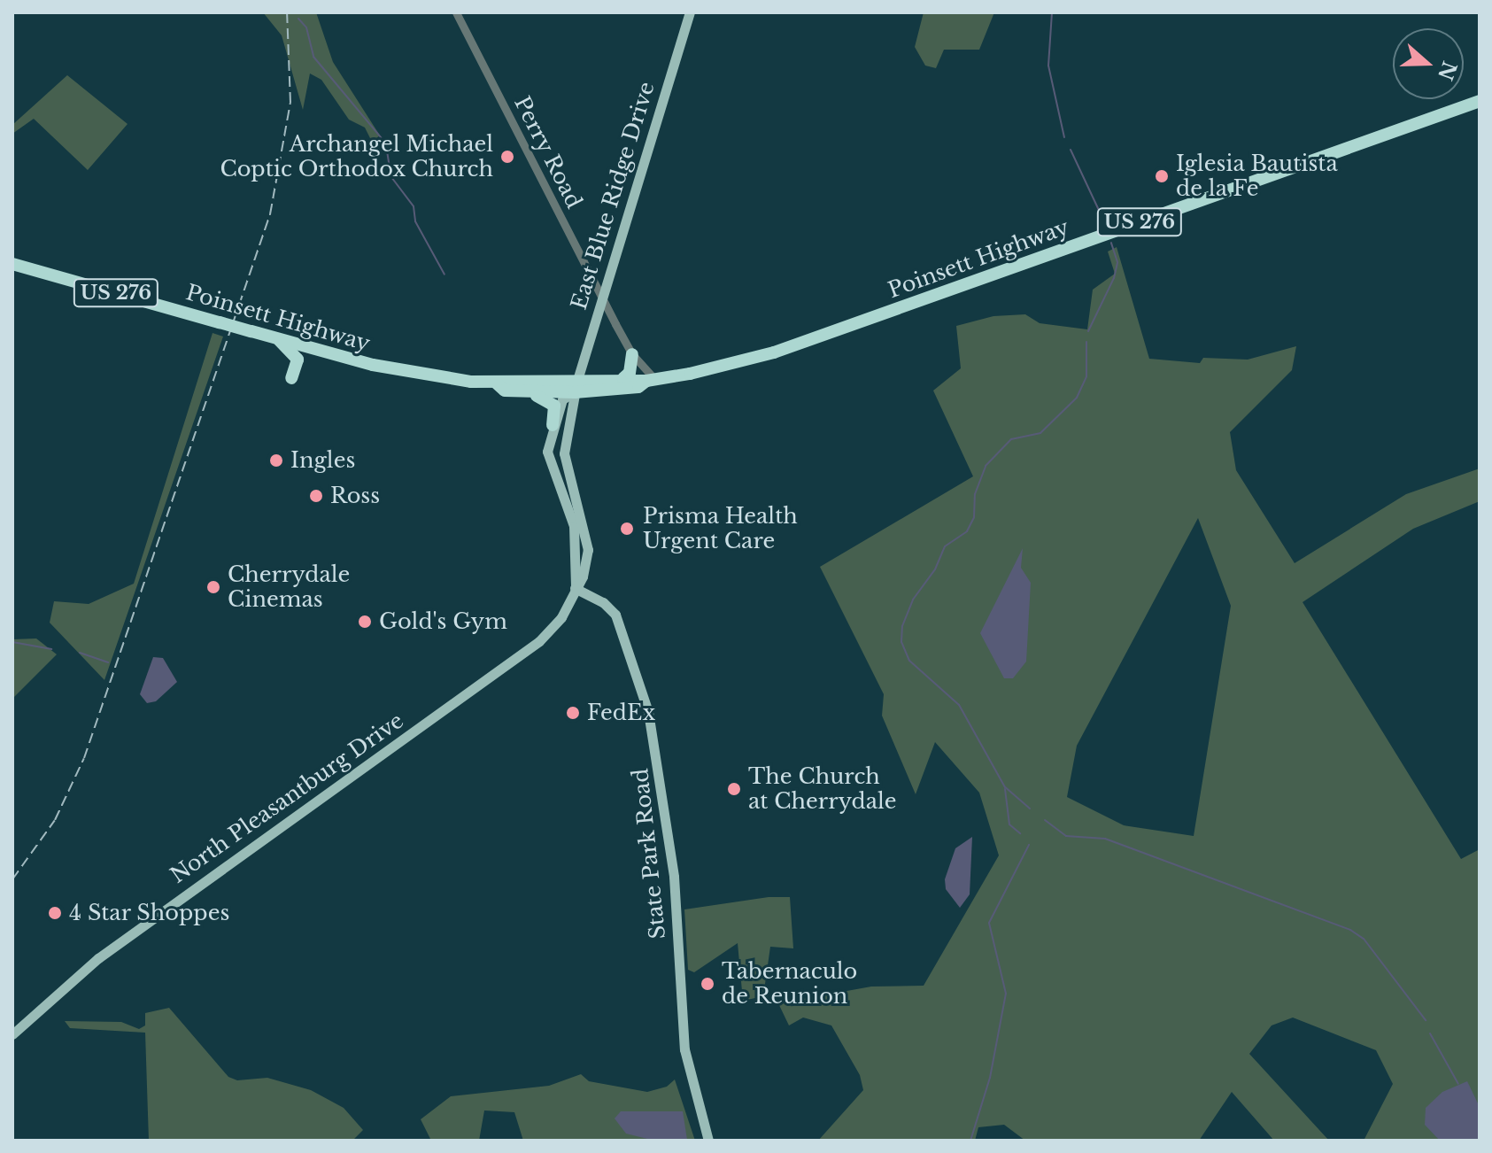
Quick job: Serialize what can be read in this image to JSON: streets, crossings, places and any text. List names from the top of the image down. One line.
{"streets":{"highway":["US 276","Poinsett Highway"],"main road":["East Blue Ridge Drive","North Pleasantburg Drive","State Park Road"],"street":["Perry Road"]},"crossings":[["Perry Road","East Blue Ridge Drive"],["Perry Road","Poinsett Highway"],["East Blue Ridge Drive","Poinsett Highway"],["North Pleasantburg Drive","State Park Road"]],"places":["Archangel Michael Coptic Orthodox Church","Iglesia Bautista de la Fe","Ingles","Ross","Prisma Health Urgent Care","Cherrydale Cinemas","Gold's Gym","FedEx","The Church at Cherrydale","4 Star Shoppes","Tabernaculo de Reunion"],"north":"right"}
